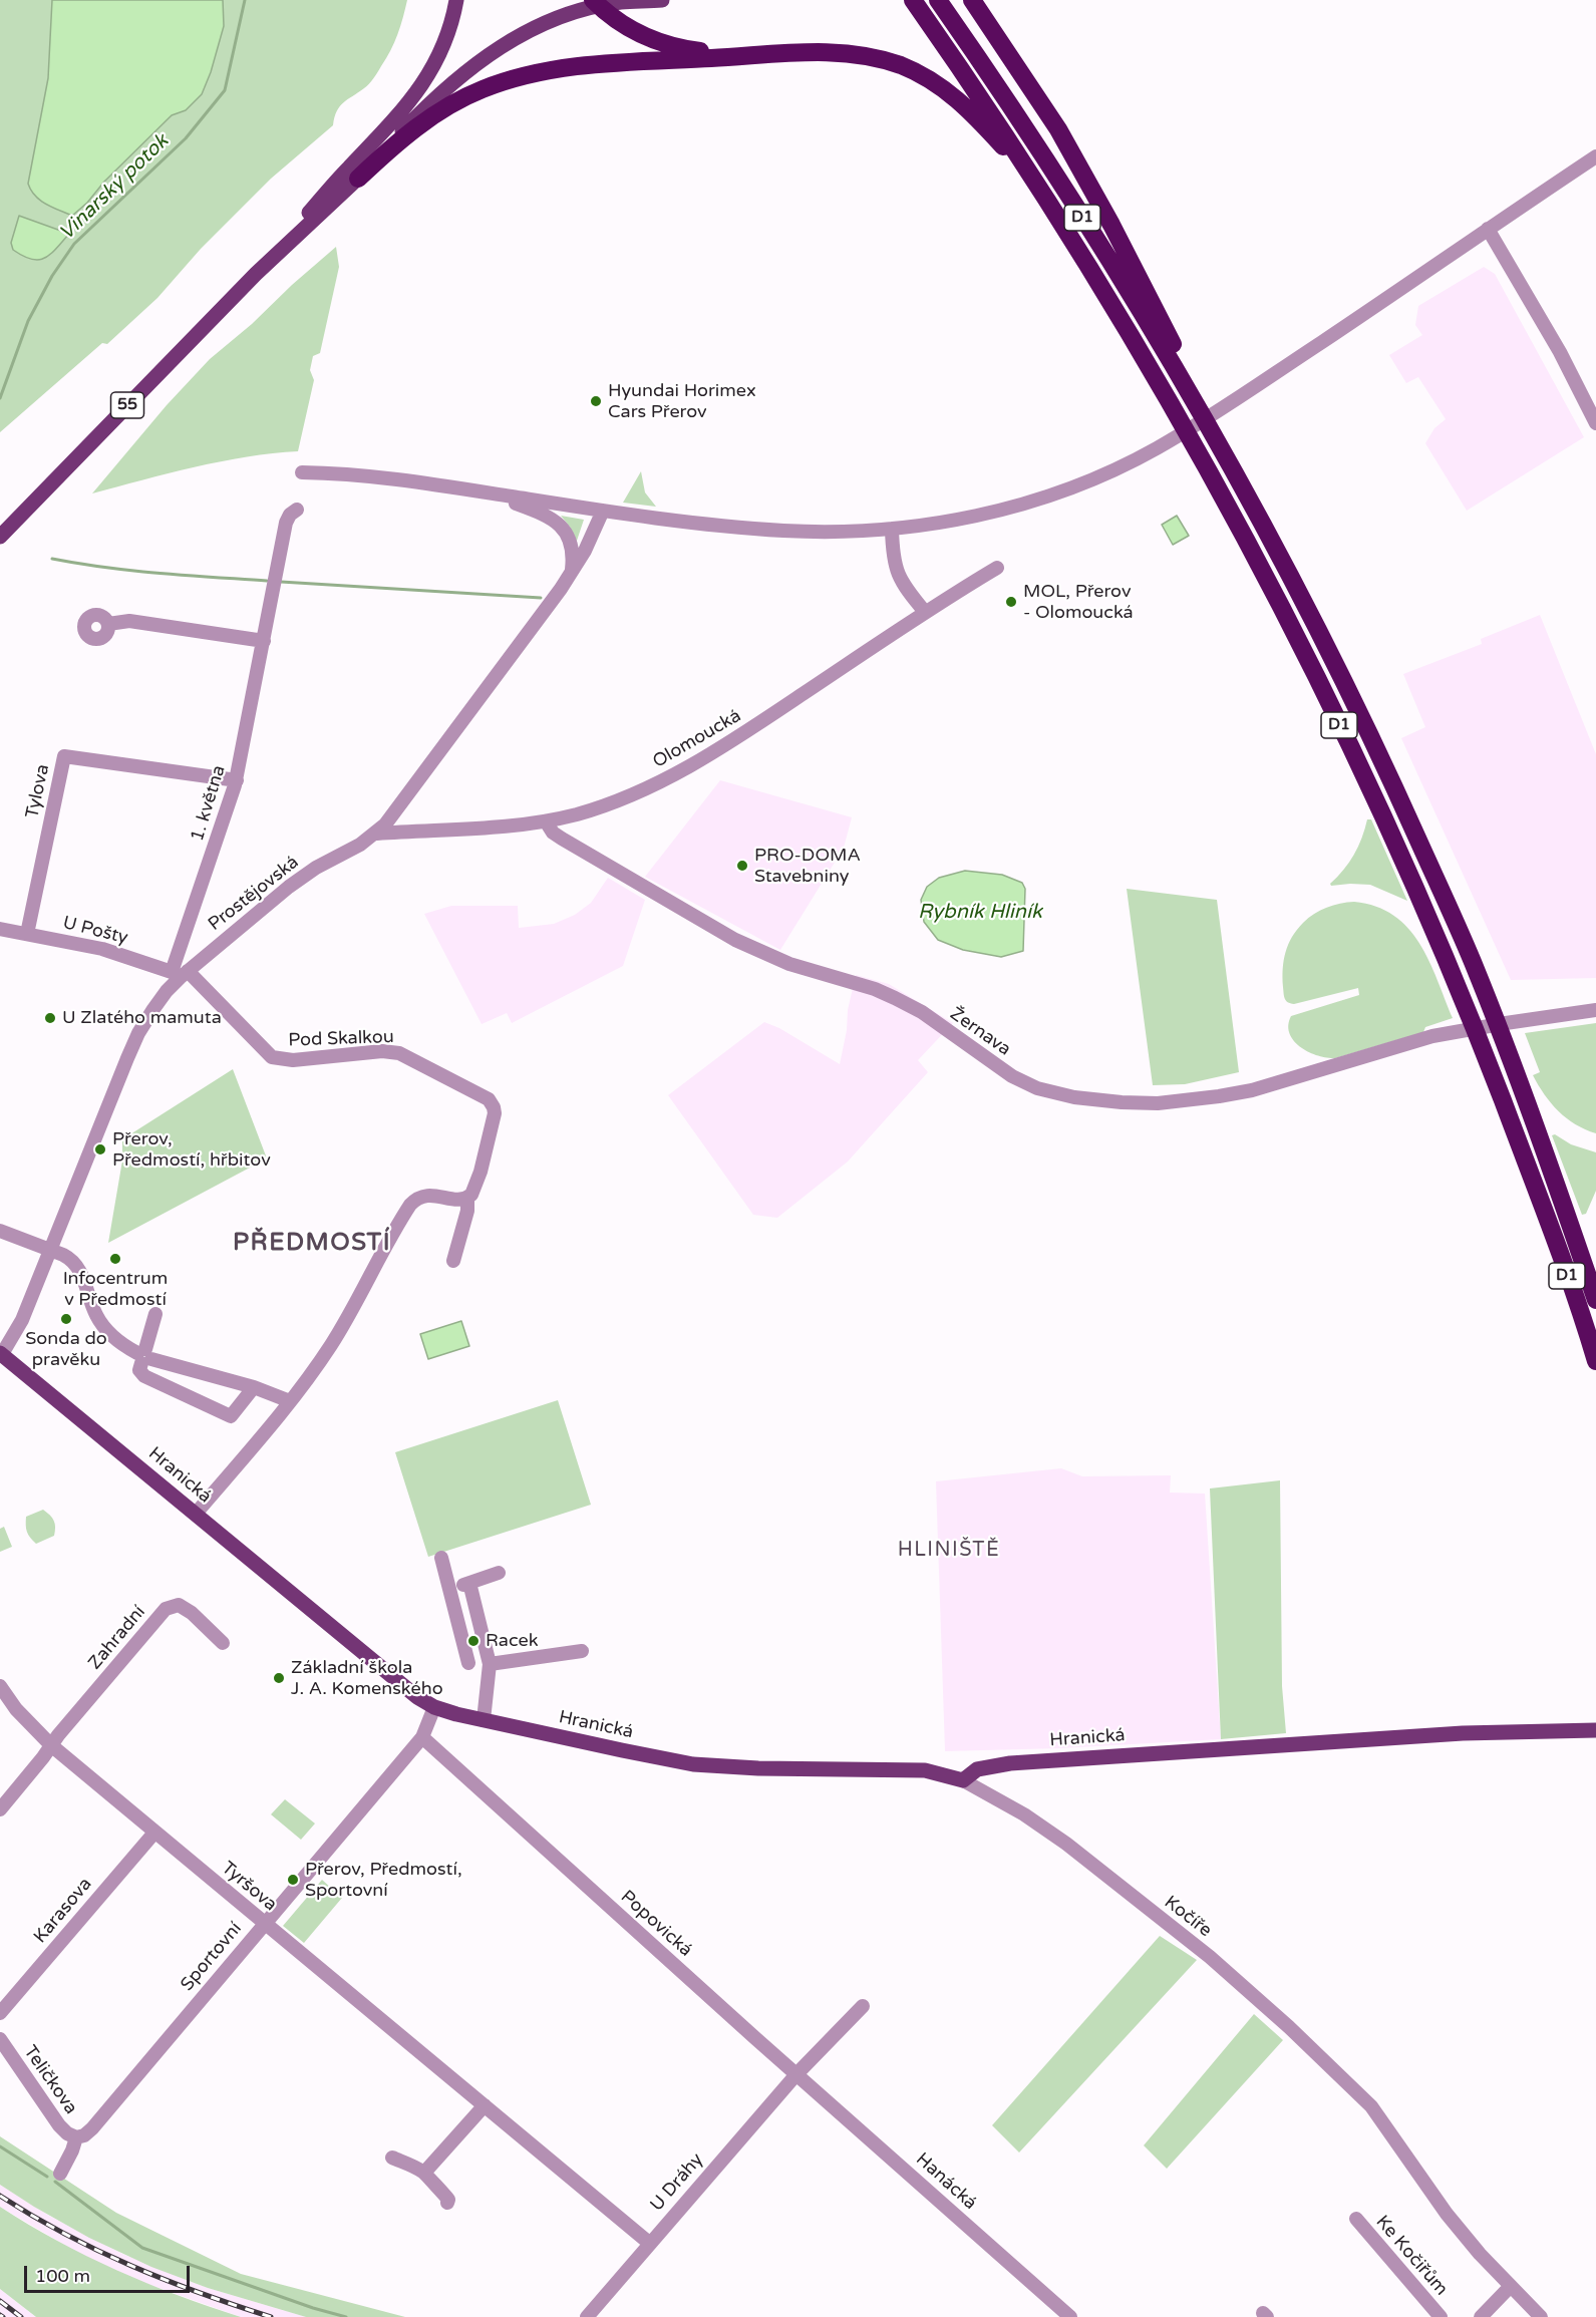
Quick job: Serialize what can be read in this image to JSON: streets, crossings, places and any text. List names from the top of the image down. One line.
{"streets":{"highway":["D1"],"main road":["55","Hranická"],"street":["Olomoucká","Tylova","1. května","Prostějovská","U Pošty","Žernava","Pod Skalkou","Zahradní","Tyršova","Karasova","Kočíře","Popovická","Sportovní","Teličkova","Hanácká","U Dráhy","Ke Kočiřům"]},"crossings":[["Olomoucká","Prostějovská"],["Olomoucká","Žernava"],["Tylova","1. května"],["Tylova","U Pošty"],["1. května","Prostějovská"],["1. května","U Pošty"],["1. května","Pod Skalkou"],["Prostějovská","U Pošty"],["Prostějovská","Pod Skalkou"],["Prostějovská","Hranická"],["U Pošty","Pod Skalkou"],["Hranická","Kočíře"],["Hranická","Sportovní"],["Zahradní","Tyršova"],["Tyršova","Karasova"],["Tyršova","Sportovní"],["Tyršova","U Dráhy"],["Popovická","Sportovní"],["Popovická","Hanácká"],["Popovická","U Dráhy"],["Sportovní","Teličkova"],["Hanácká","U Dráhy"]],"districts":["PŘEDMOSTÍ","HLINIŠTĚ"],"water":["Vinarský potok","Rybník Hliník"],"places":["Hyundai Horimex Cars Přerov","MOL, Přerov - Olomoucká","PRO-DOMA Stavebniny","U Zlatého mamuta","Přerov, Předmostí, hřbitov","Infocentrum v Předmostí","Sonda do pravěku","Racek","Základní škola J. A. Komenského","Přerov, Předmostí, Sportovní"],"scale_bar":"100 m"}
